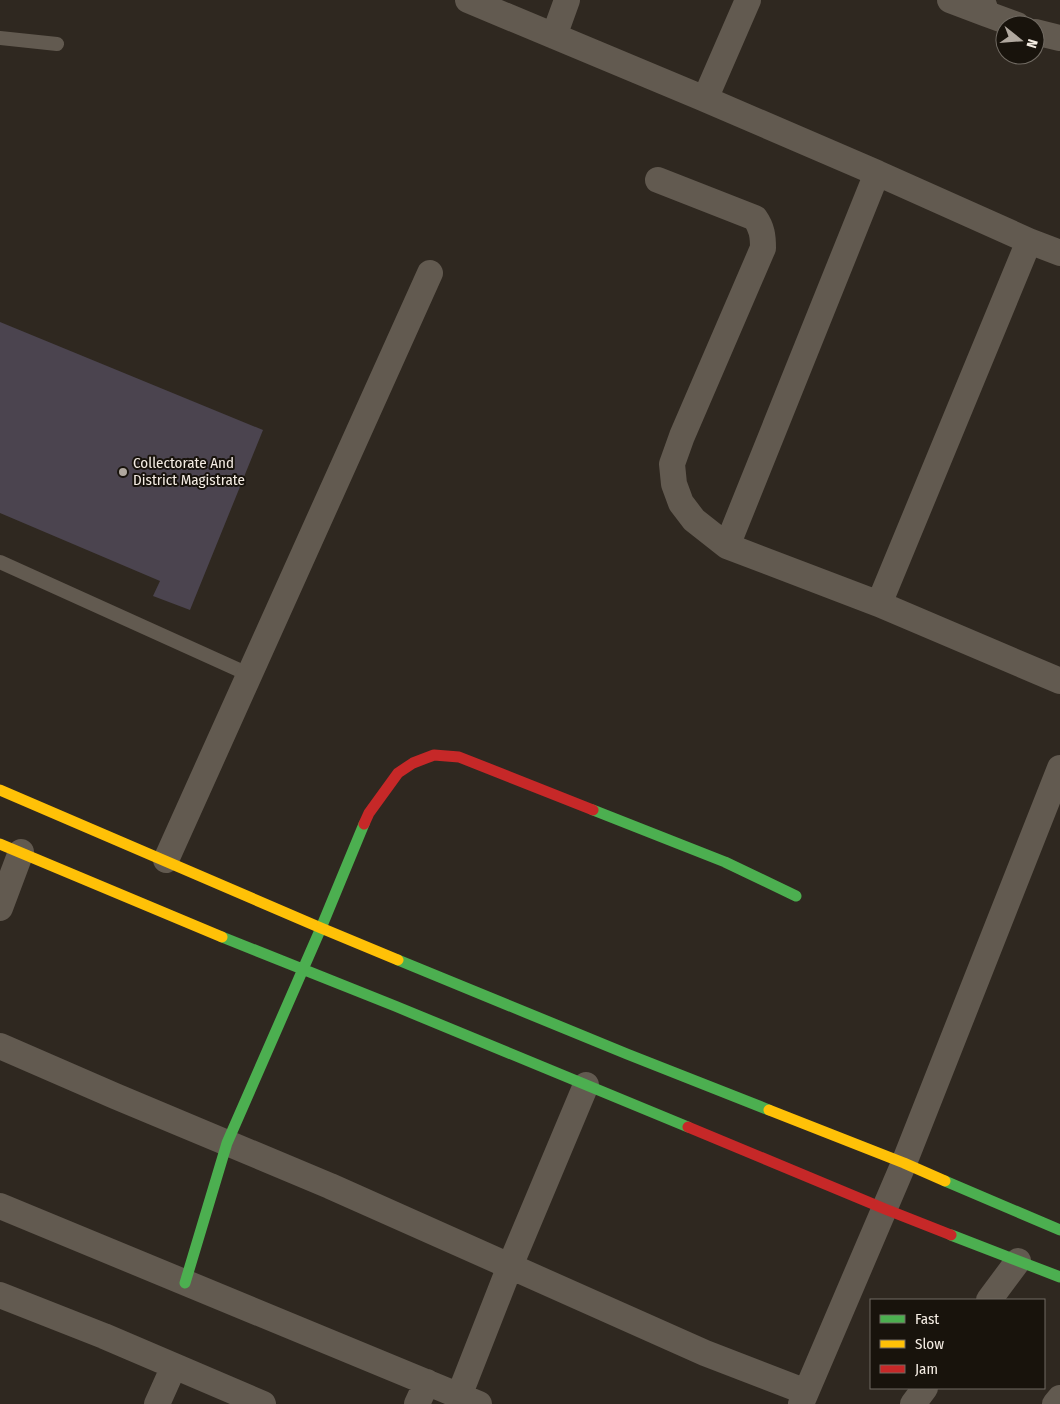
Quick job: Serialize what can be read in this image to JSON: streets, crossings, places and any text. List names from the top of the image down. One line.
{"places":["Collectorate And District Magistrate"],"legend":["Fast","Slow","Jam"],"north":"right"}
